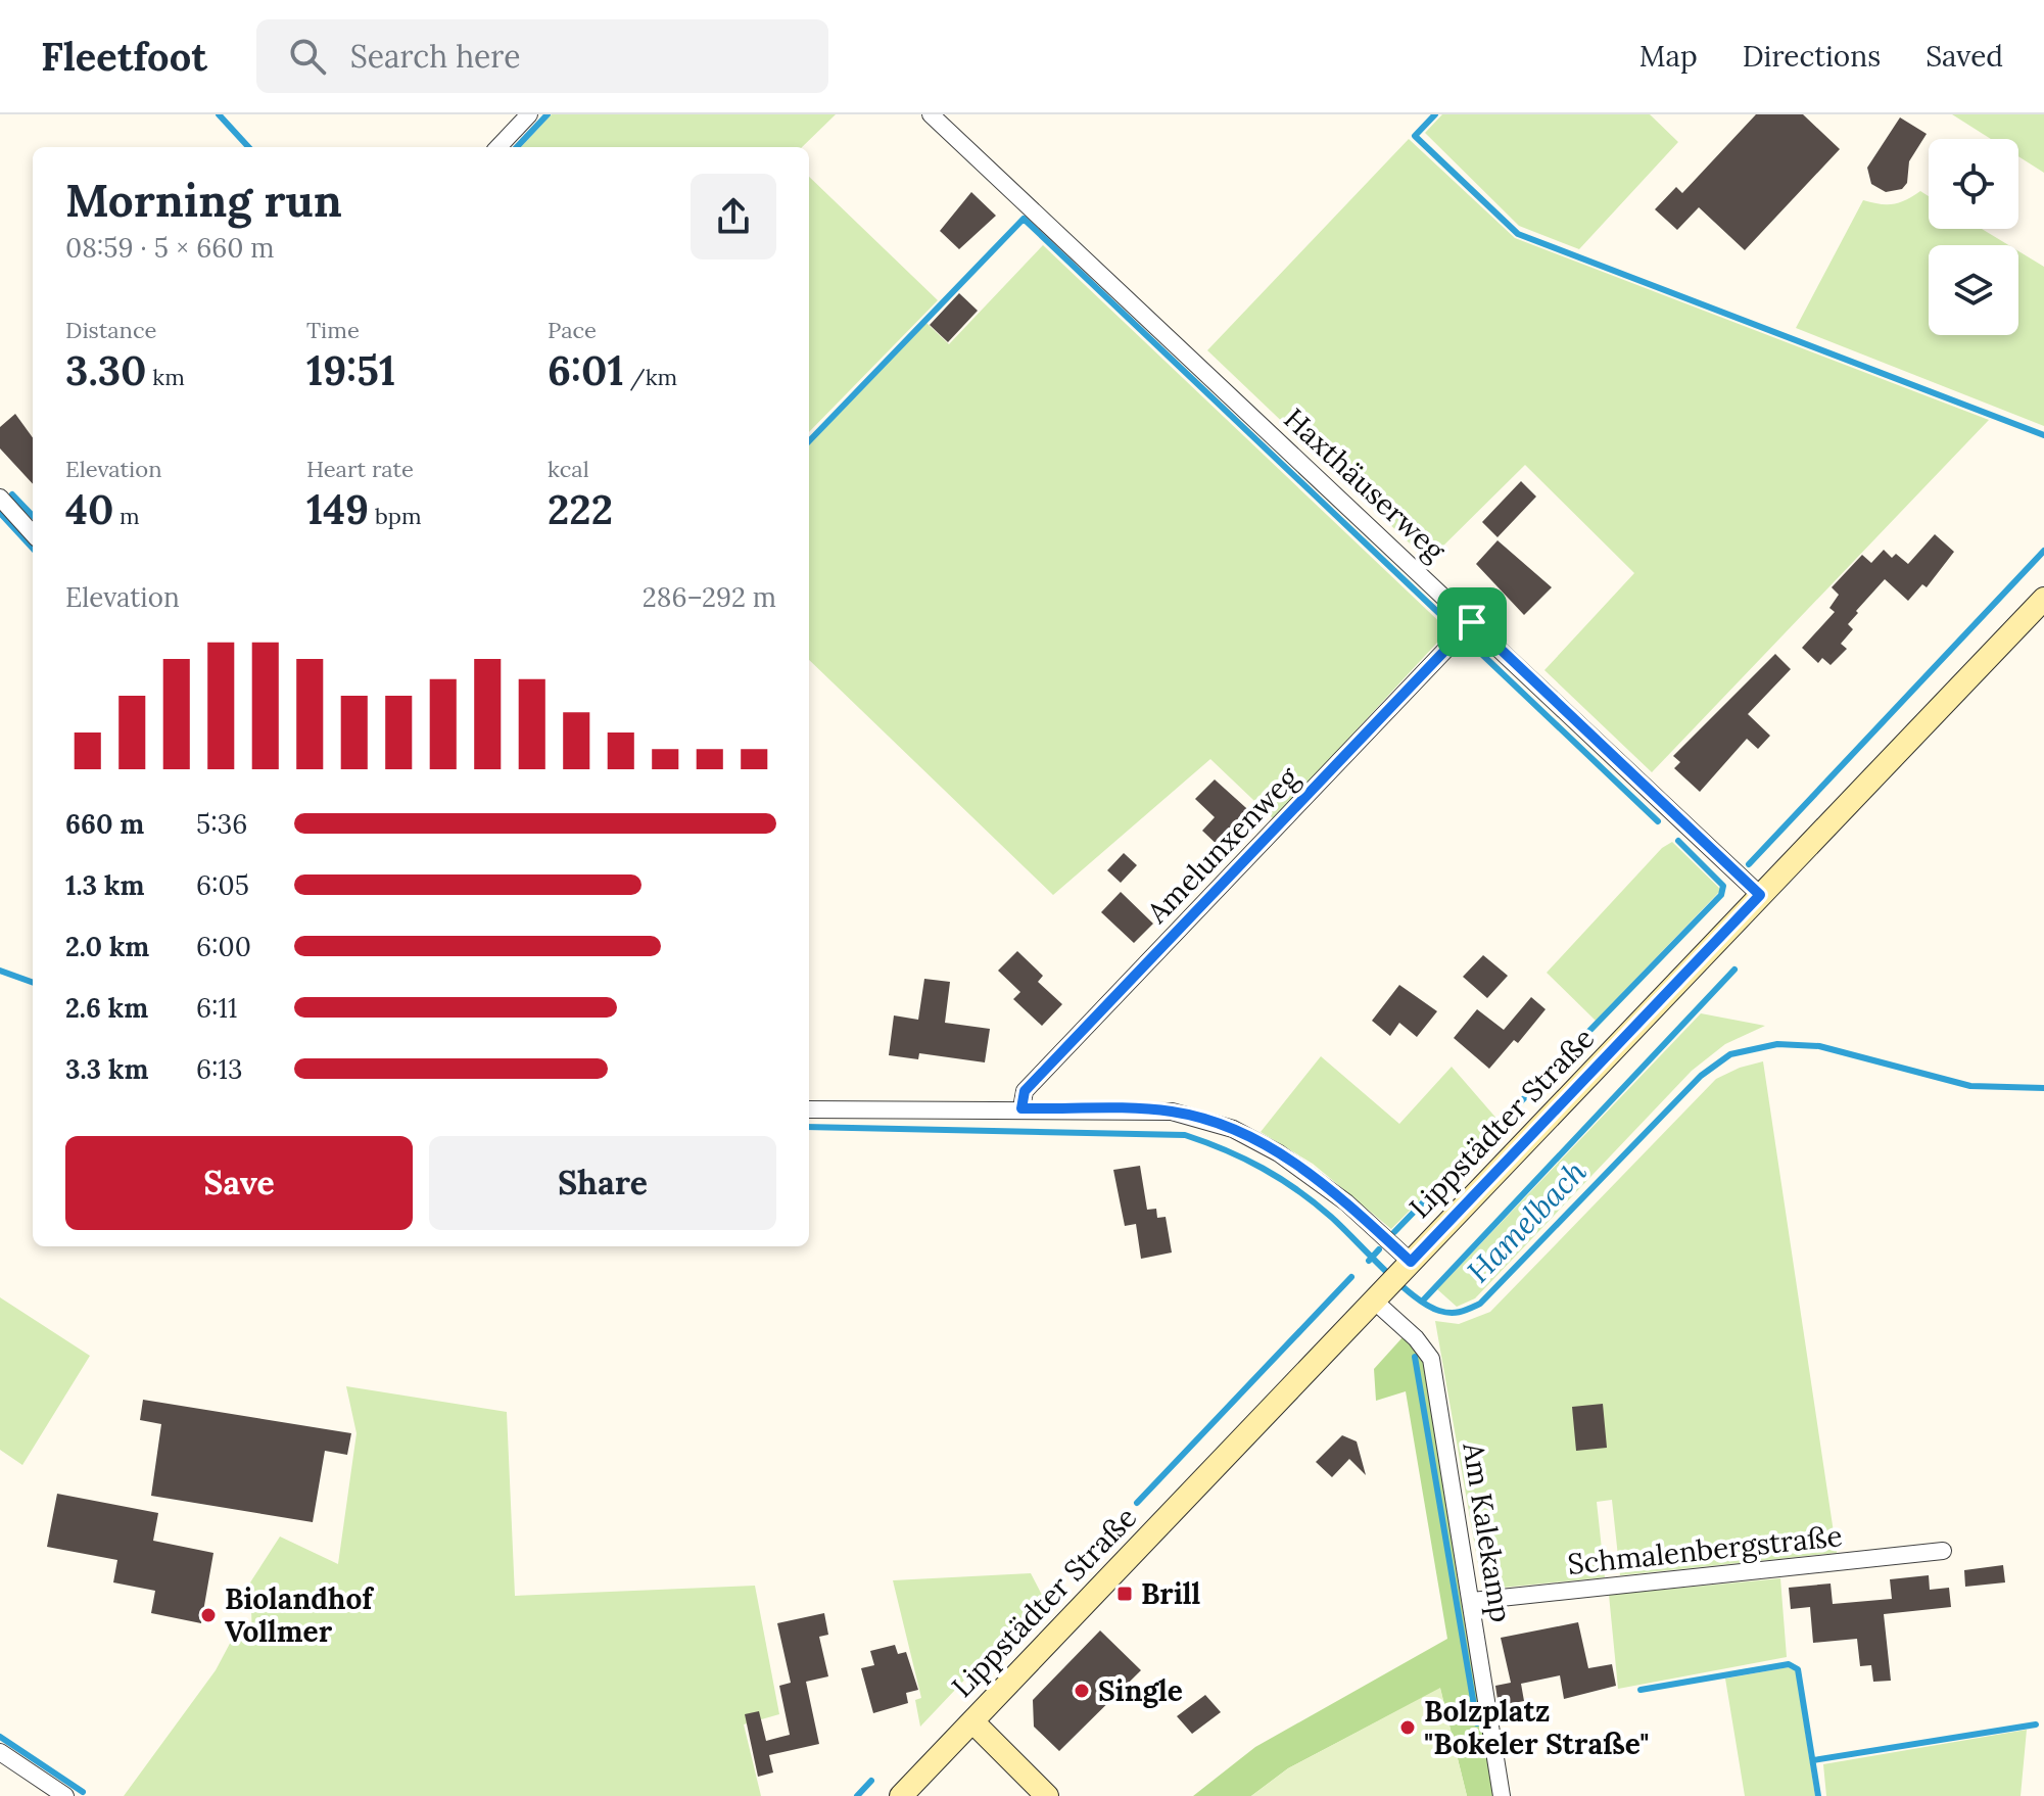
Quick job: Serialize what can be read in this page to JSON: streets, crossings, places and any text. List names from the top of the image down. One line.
{"streets":{"street":["Haxthäuserweg","Amelunxenweg","Lippstädter Straße","Am Kalekamp","Schmalenbergstraße"]},"crossings":[["Haxthäuserweg","Amelunxenweg"],["Haxthäuserweg","Lippstädter Straße"],["Lippstädter Straße","Am Kalekamp"],["Am Kalekamp","Schmalenbergstraße"]],"water":["Hamelbach"],"places":{"transit":["Brill"],"other":["Biolandhof Vollmer","Single","Bolzplatz \"Bokeler Straße\""]},"page":{"header":"Fleetfoot","search":"Search here","nav":["Map","Directions","Saved"],"heading":["Morning run","08:59 · 5 × 660 m"],"stats":[["Distance","3.30 km"],["Time","19:51"],["Pace","6:01 /km"],["Elevation","40 m"],["Heart rate","149 bpm"],["kcal","222"]],"chart":["Elevation","286–292 m"],"list":[{"name":"660 m","note":"5:36"},{"name":"1.3 km","note":"6:05"},{"name":"2.0 km","note":"6:00"},{"name":"2.6 km","note":"6:11"},{"name":"3.3 km","note":"6:13"}],"buttons":["Save","Share"]}}
